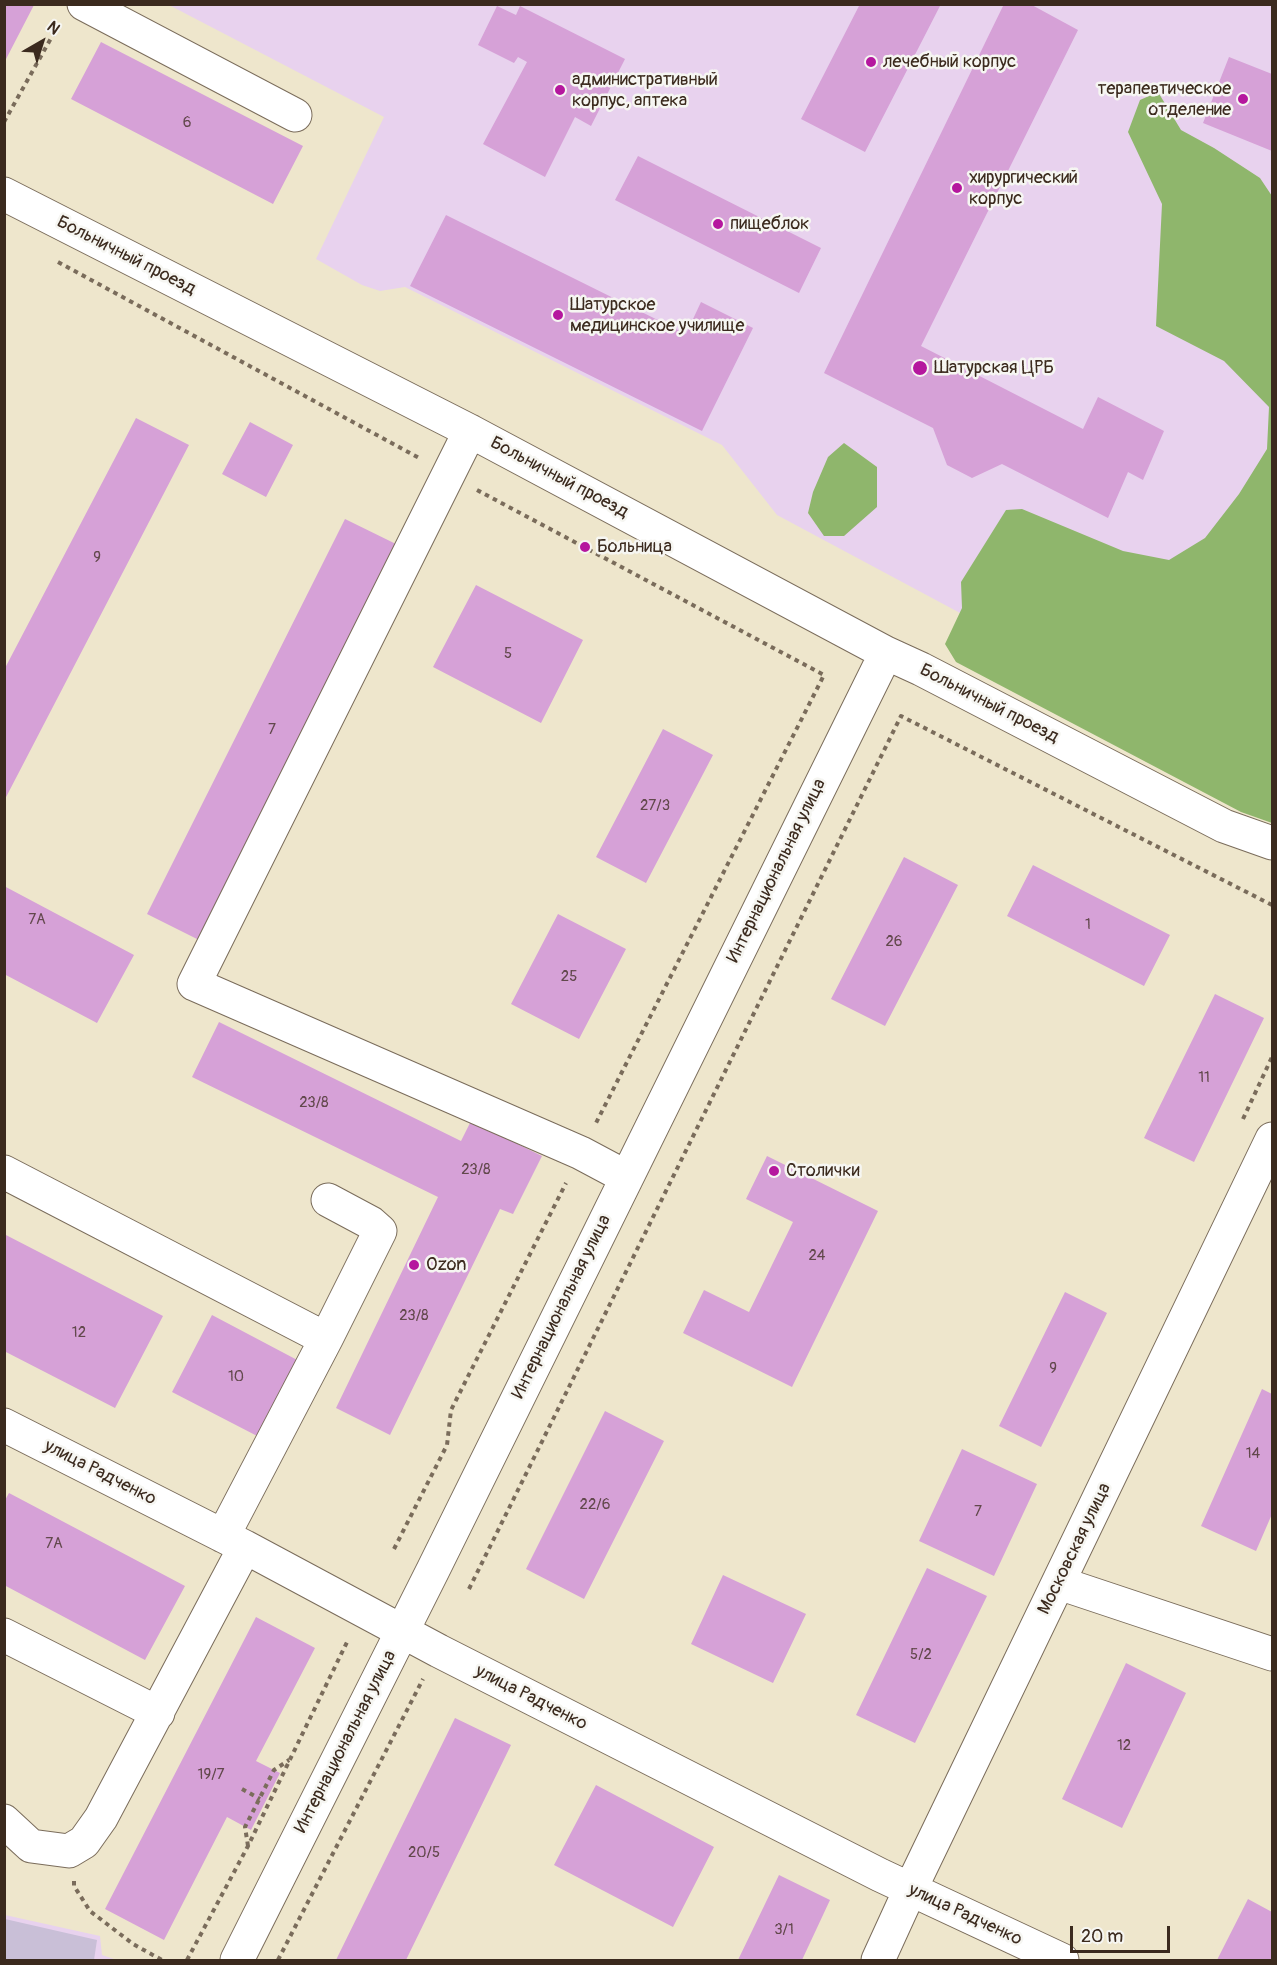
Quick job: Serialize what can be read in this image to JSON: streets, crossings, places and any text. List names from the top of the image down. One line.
{"streets":{"street":["Больничный проезд","Интернациональная улица","улица Радченко","Московская улица"]},"crossings":[["Больничный проезд","Интернациональная улица"],["Интернациональная улица","улица Радченко"],["улица Радченко","Московская улица"]],"places":["лечебный корпус","административный корпус, аптека","терапевтическое отделение","хирургический корпус","пищеблок","Шатурское медицинское училище","Шатурская ЦРБ","Больница","Столички","Ozon"],"house_numbers":["6","9","5","7","27/3","7А","1","26","25","11","23/8","23/8","24","23/8","12","9","10","14","22/6","7","7А","5/2","12","19/7","20/5","3/1"],"scale_bar":"20 m","north":"top right"}
